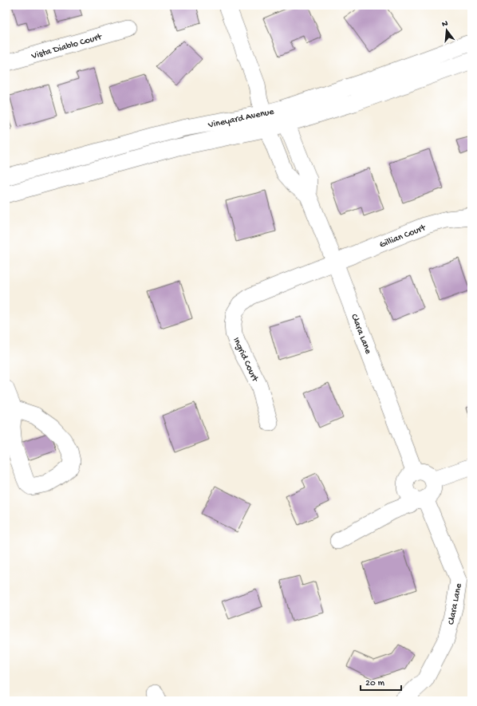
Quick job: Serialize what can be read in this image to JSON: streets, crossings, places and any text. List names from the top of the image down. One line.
{"streets":{"street":["Vista Diablo Court","Vineyard Avenue","Gillian Court","Clara Lane","Ingrid Court"]},"crossings":[["Vineyard Avenue","Clara Lane"],["Gillian Court","Clara Lane"],["Gillian Court","Ingrid Court"],["Clara Lane","Ingrid Court"]],"scale_bar":"20 m","north":"top"}
